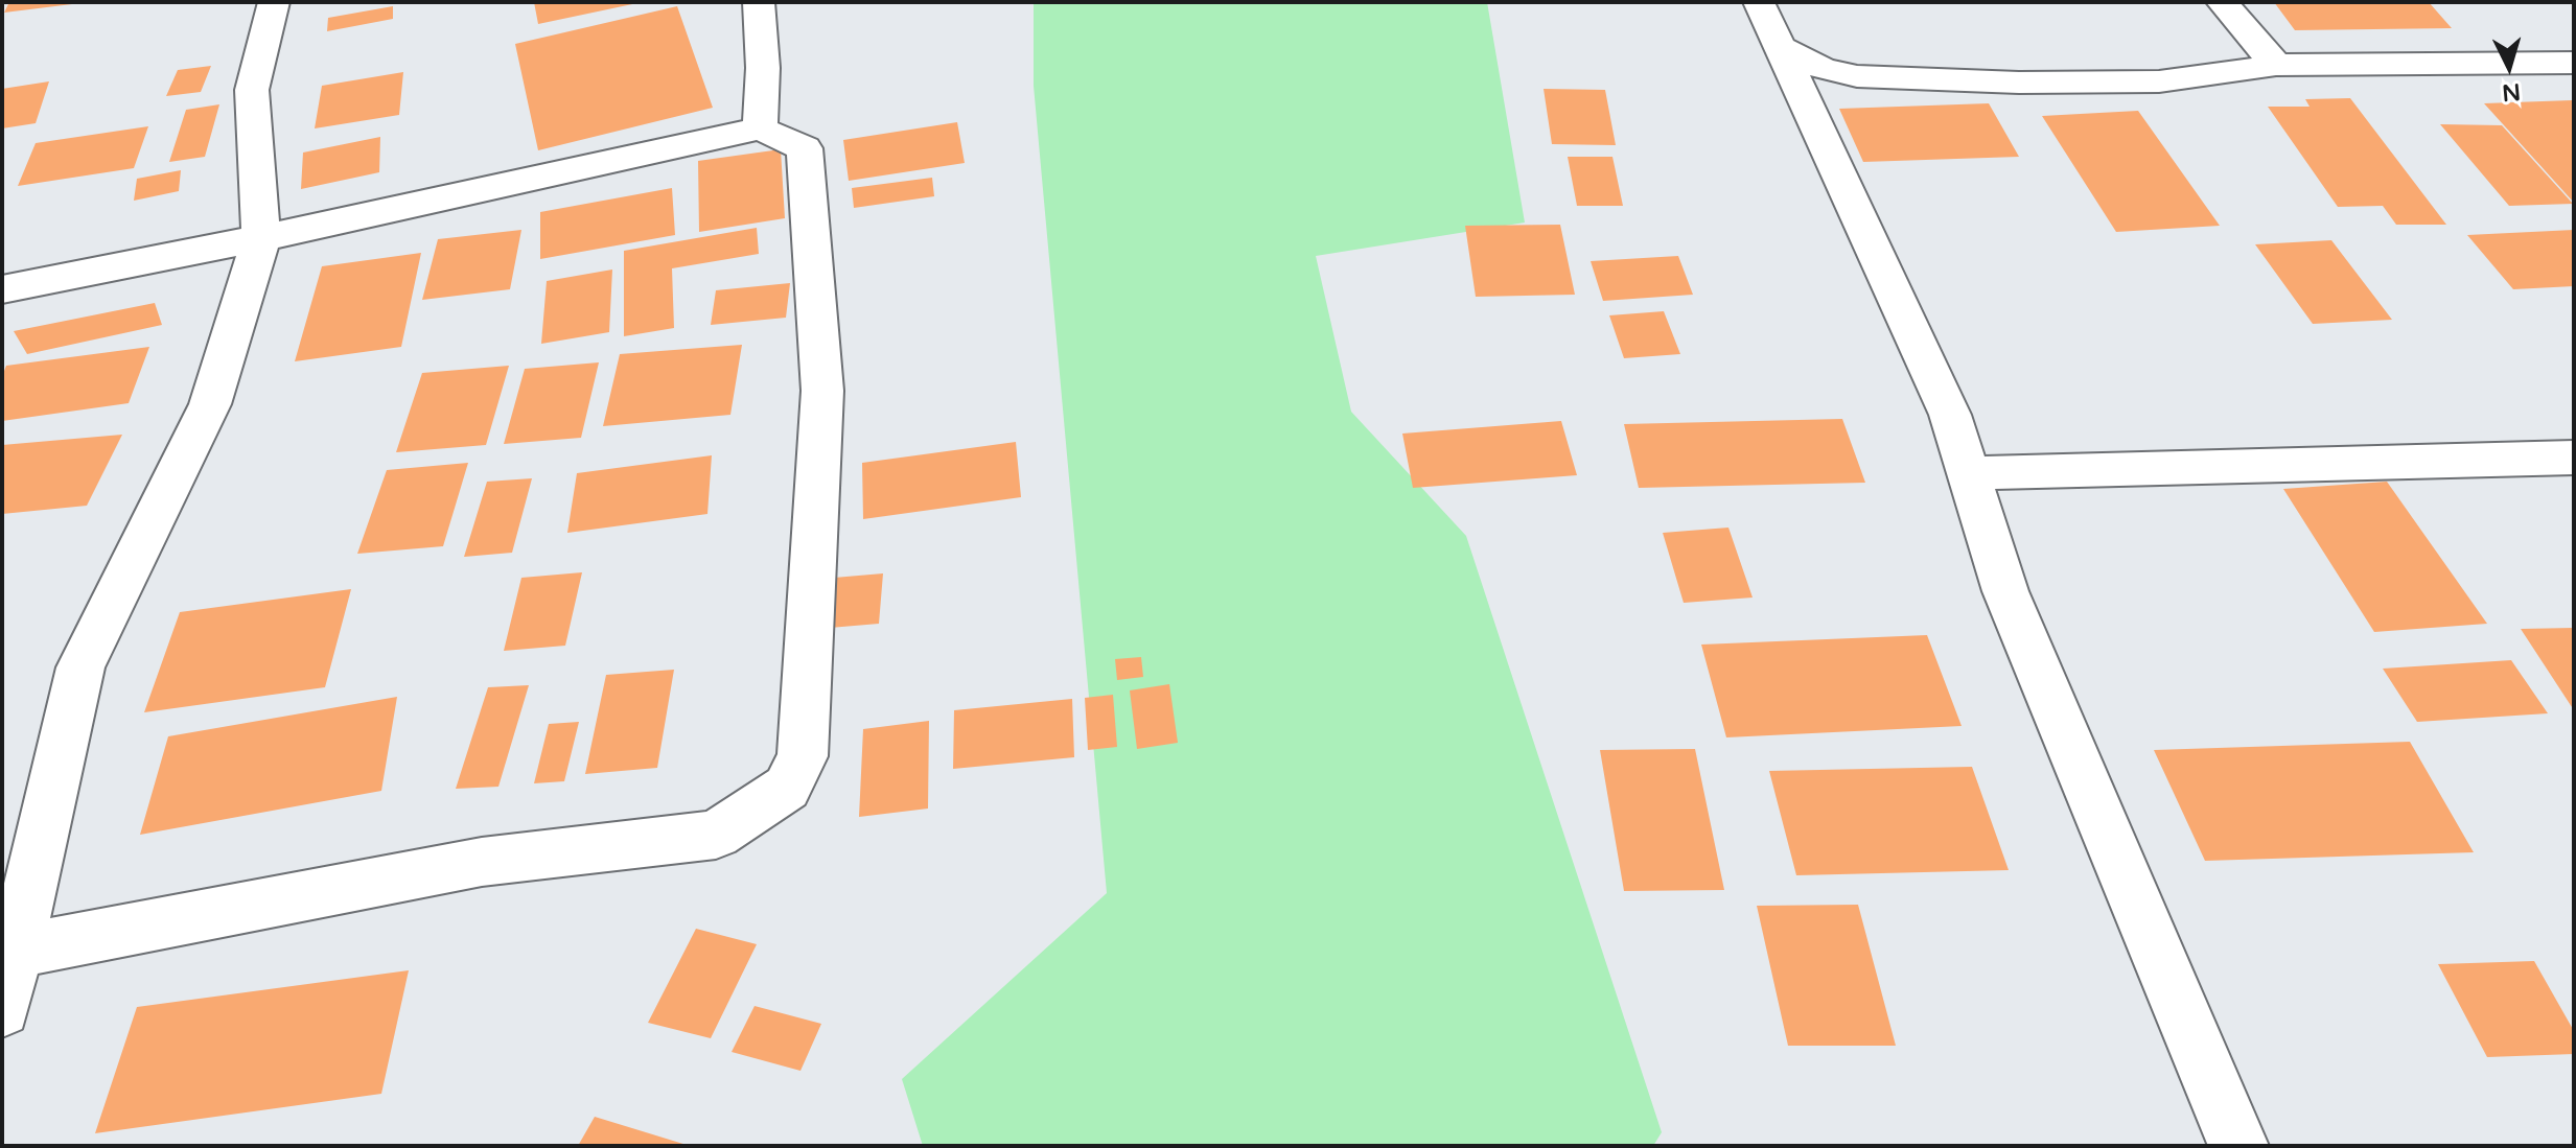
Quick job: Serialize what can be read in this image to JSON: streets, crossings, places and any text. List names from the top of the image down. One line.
{"north":"bottom"}
